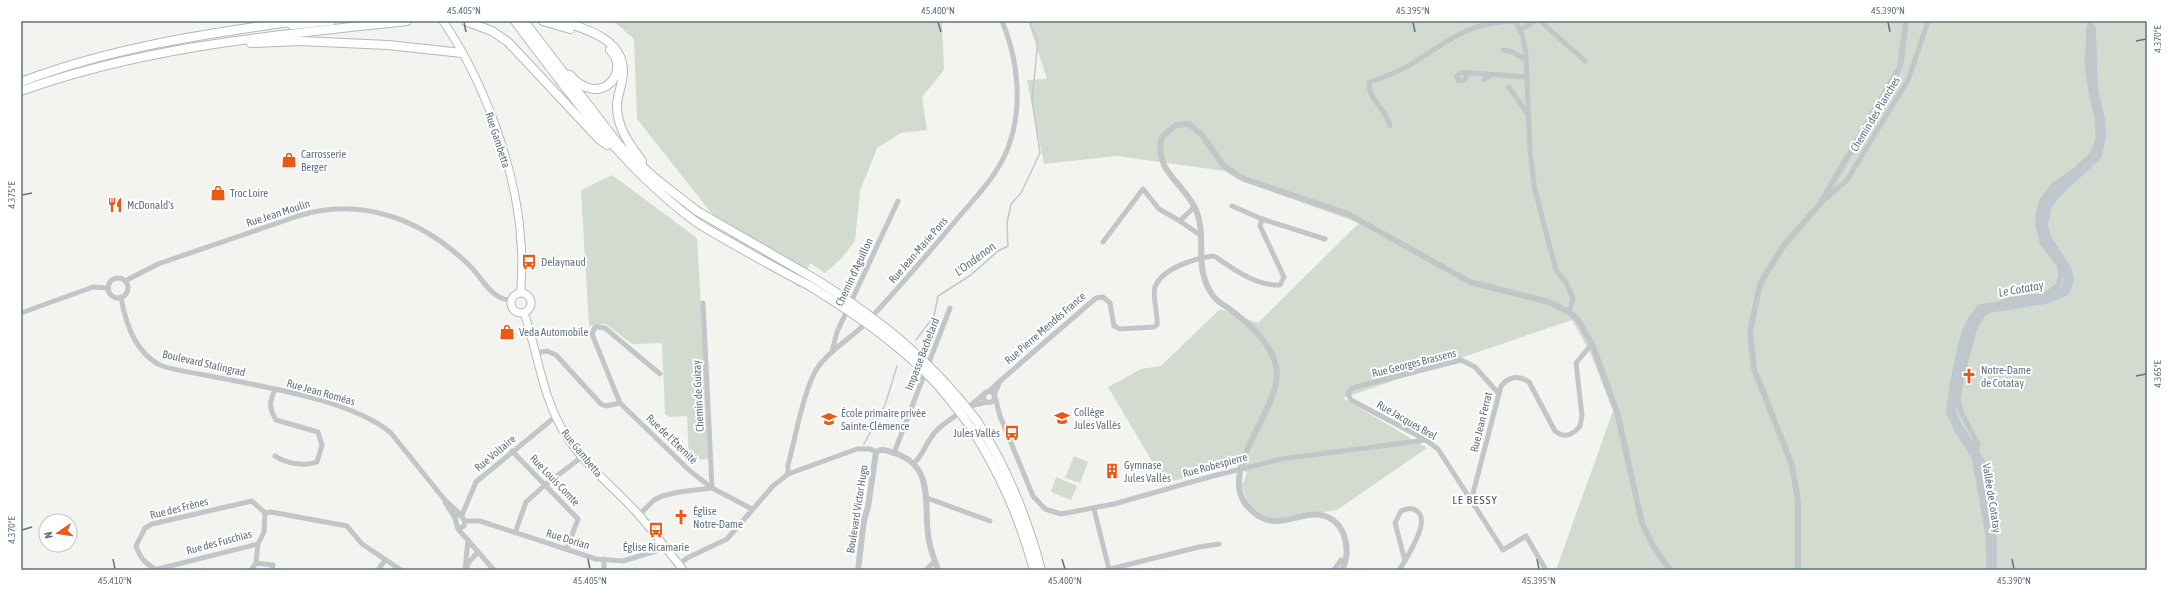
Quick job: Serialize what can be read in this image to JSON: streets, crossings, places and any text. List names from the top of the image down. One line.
{"streets":{"main road":["Rue Gambetta"],"street":["Chemin des Planches","Rue Jean Moulin","Rue Jean-Marie Pons","Chemin d'Aguillon","Rue Pierre Mendès France","Impasse Bachelard","Boulevard Stalingrad","Rue Georges Brassens","Rue Jean Roméas","Chemin de Guizay","Rue Jacques Brel","Rue Jean Ferrat","Rue de l'Éternité","Rue Voltaire","Rue Robespierre","Rue Louis Comte","Vallée de Cotatay","Rue des Frênes","Boulevard Victor Hugo","Rue Dorian","Rue des Fuschias"]},"crossings":[["Rue Gambetta","Rue Jean Moulin"],["Rue Gambetta","Rue Voltaire"],["Rue Gambetta","Rue Dorian"],["Rue Jean Moulin","Boulevard Stalingrad"],["Rue Jean-Marie Pons","Chemin d'Aguillon"],["Boulevard Stalingrad","Rue Jean Roméas"],["Rue Georges Brassens","Rue Jacques Brel"],["Rue Georges Brassens","Rue Jean Ferrat"],["Rue Jean Roméas","Rue Voltaire"],["Chemin de Guizay","Rue de l'Éternité"],["Rue Jacques Brel","Rue Jean Ferrat"],["Rue Jacques Brel","Rue Robespierre"],["Rue Voltaire","Rue Louis Comte"],["Rue Louis Comte","Rue Dorian"],["Rue des Frênes","Rue des Fuschias"]],"districts":["LE BESSY"],"water":["L'Ondenon","Le Cotatay"],"places":{"shop":["Carrosserie Berger","Troc Loire","Veda Automobile"],"restaurant":["McDonald's"],"bus stop":["Delaynaud","Jules Vallès","Église Ricamarie"],"church":["Notre-Dame de Cotatay","Église Notre-Dame"],"school or university":["Collège Jules Vallès","École primaire privée Sainte-Clémence"],"building":["Gymnase Jules Vallès"]},"north":"left","coordinates":["45.405°N","45.400°N","45.395°N","45.390°N","4.370°E","4.375°E","4.365°E","45.410°N"]}
